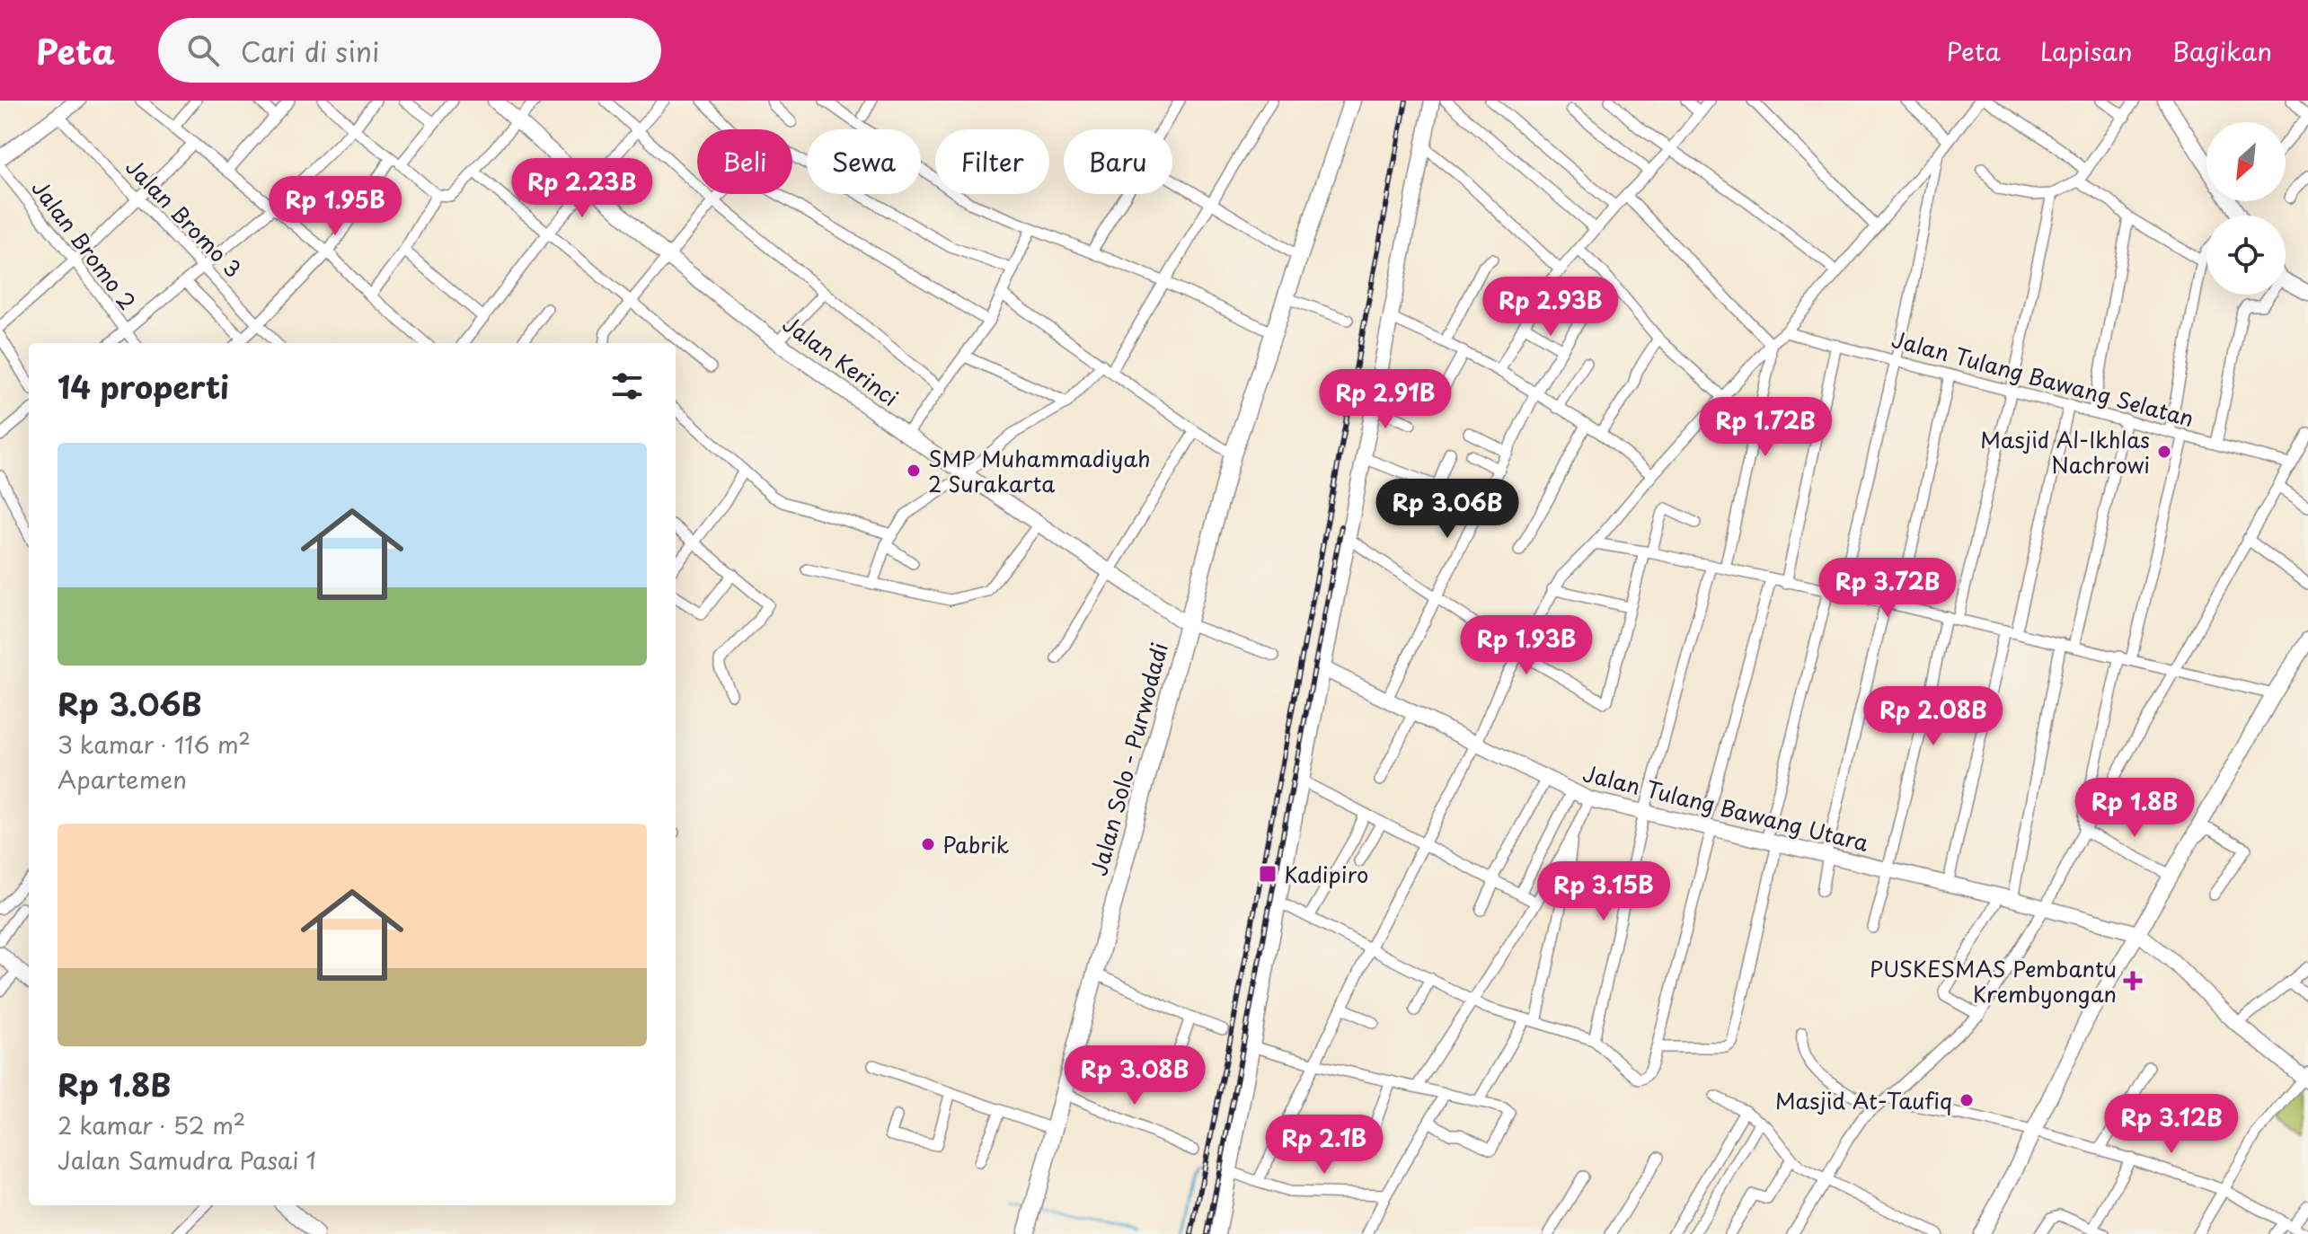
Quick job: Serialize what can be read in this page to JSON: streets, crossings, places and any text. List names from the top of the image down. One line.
{"streets":{"main road":["Jalan Solo - Purwodadi"],"street":["Jalan Bromo 3","Jalan Bromo 2","Jalan Kerinci","Jalan Tulang Bawang Selatan","Jalan Tulang Bawang Utara"]},"crossings":[["Jalan Kerinci","Jalan Solo - Purwodadi"]],"places":{"other":["Masjid Al-Ikhlas Nachrowi","SMP Muhammadiyah 2 Surakarta","Pabrik","Masjid At-Taufiq"],"transit":["Kadipiro"],"health":["PUSKESMAS Pembantu Krembyongan"]},"north":"bottom left","page":{"header":"Peta","search":"Cari di sini","nav":["Peta","Lapisan","Bagikan"],"chip":["Beli","Sewa","Filter","Baru"],"price":["Rp 2.23B","Rp 1.95B","Rp 2.93B","Rp 2.91B","Rp 1.72B","Rp 3.06B","Rp 3.72B","Rp 1.93B","Rp 2.08B","Rp 1.8B","Rp 3.15B","Rp 3.08B","Rp 3.12B","Rp 2.1B"],"heading":"14 properti","list":[{"name":"Rp 3.06B","note":"3 kamar · 116 m² · Apartemen"},{"name":"Rp 1.8B","note":"2 kamar · 52 m² · Jalan Samudra Pasai 1"}]}}
